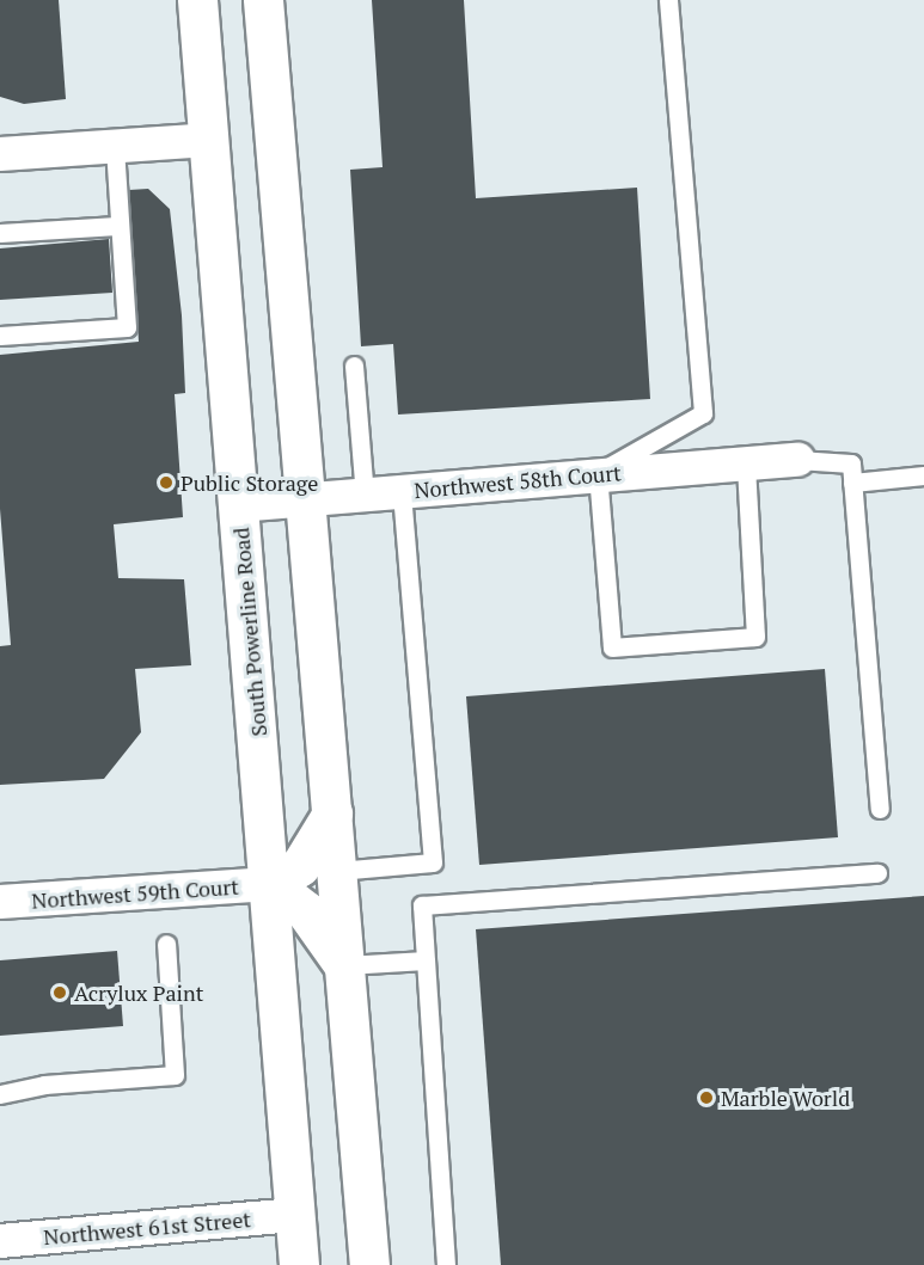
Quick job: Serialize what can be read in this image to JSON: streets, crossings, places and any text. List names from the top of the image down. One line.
{"streets":{"main road":["South Powerline Road"],"street":["Northwest 58th Court","Northwest 59th Court","Northwest 61st Street"]},"crossings":[["Northwest 58th Court","South Powerline Road"],["South Powerline Road","Northwest 59th Court"],["South Powerline Road","Northwest 61st Street"]],"places":["Public Storage","Acrylux Paint","Marble World"]}
